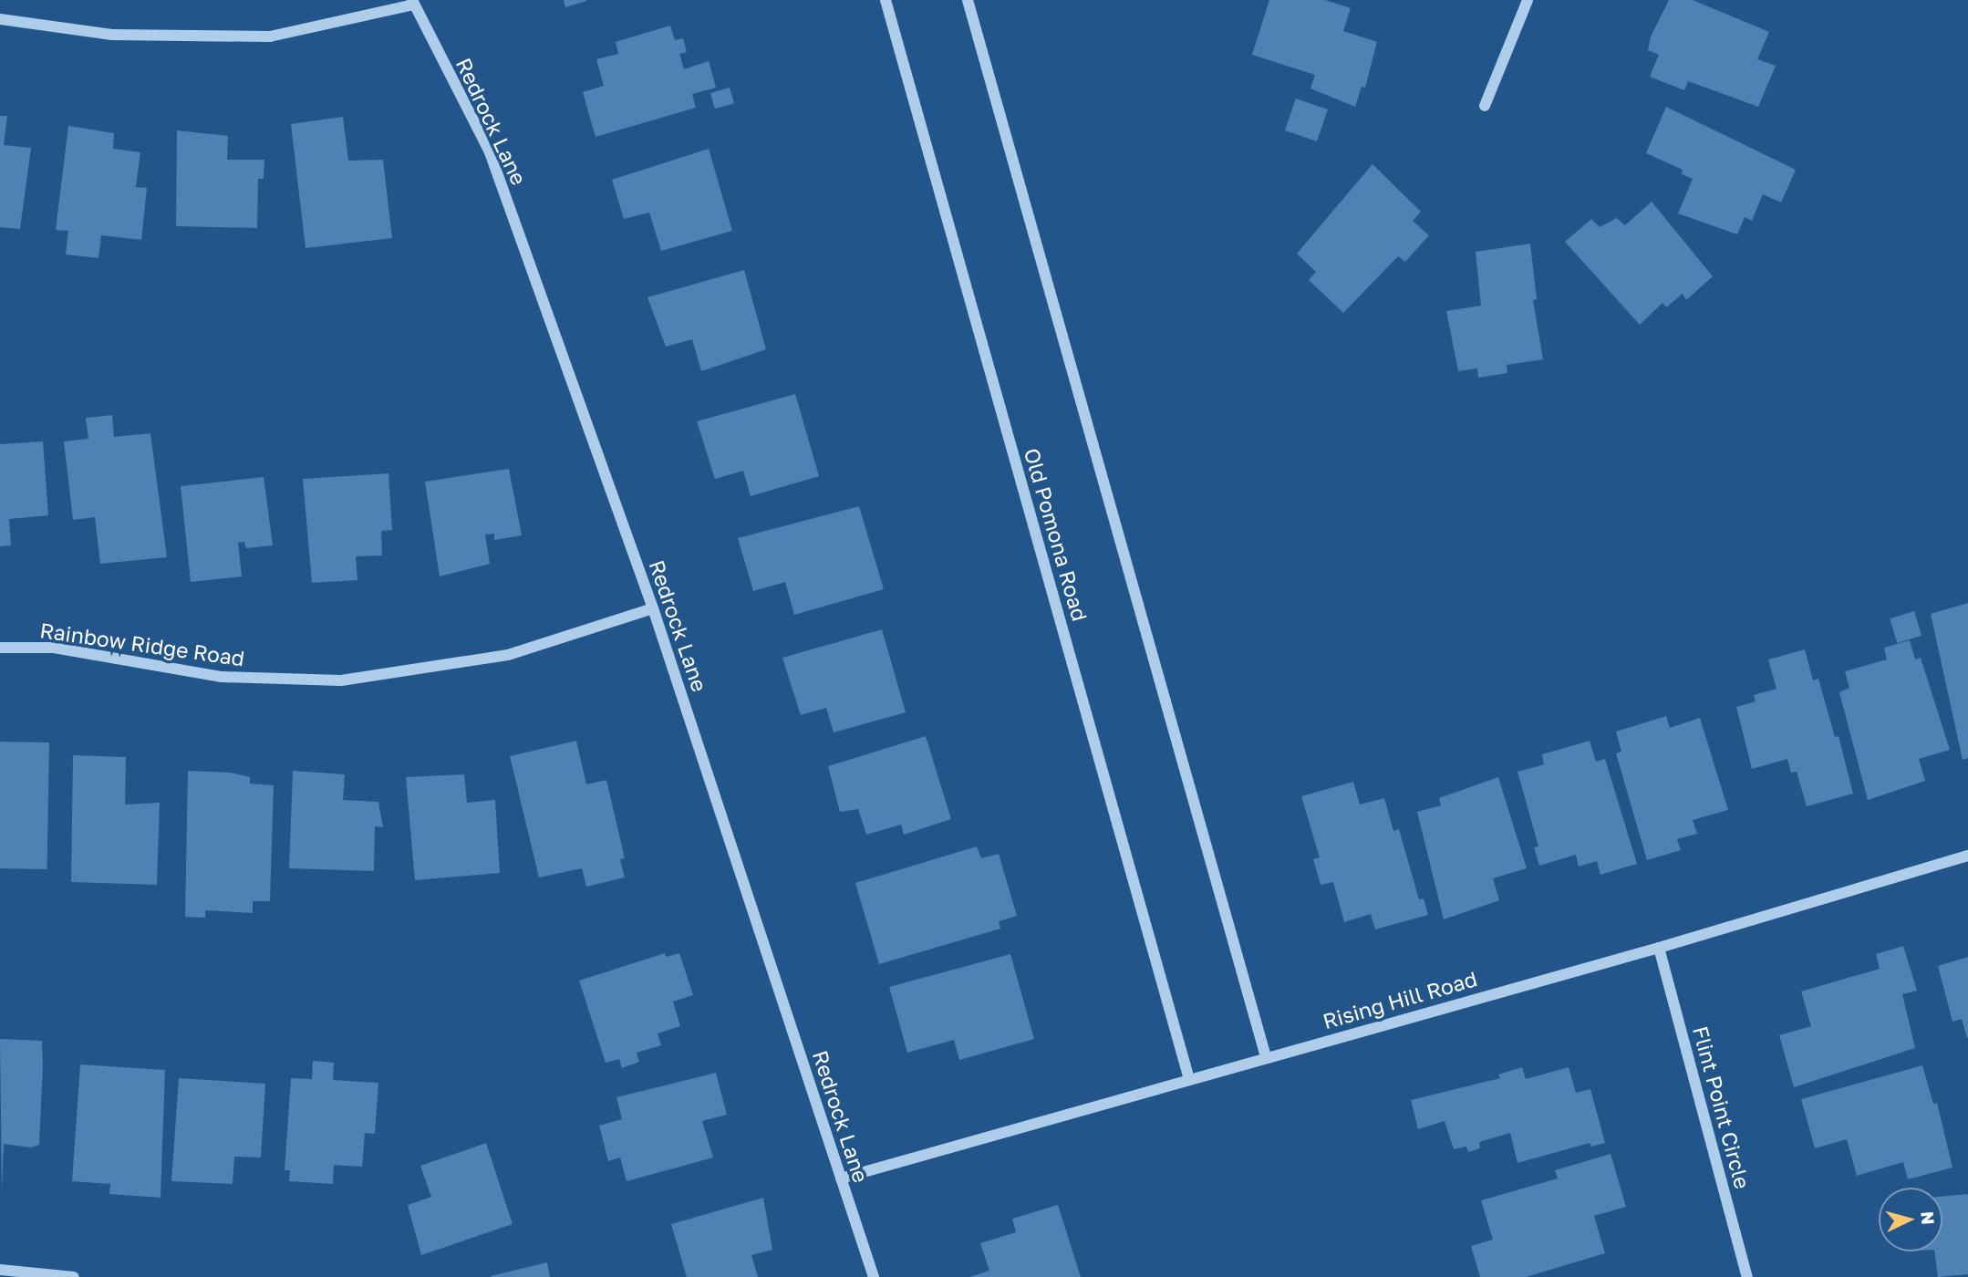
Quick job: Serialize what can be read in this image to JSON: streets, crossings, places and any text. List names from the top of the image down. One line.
{"streets":{"street":["Redrock Lane","Old Pomona Road","Rainbow Ridge Road","Rising Hill Road","Flint Point Circle"]},"crossings":[["Redrock Lane","Rainbow Ridge Road"],["Redrock Lane","Rising Hill Road"],["Old Pomona Road","Rising Hill Road"],["Rising Hill Road","Flint Point Circle"]],"north":"right"}
